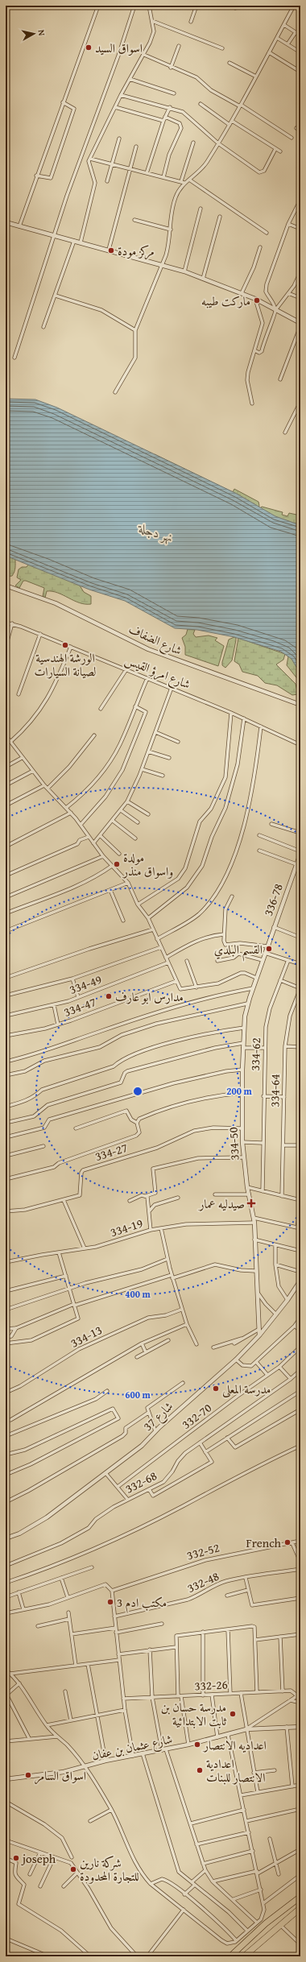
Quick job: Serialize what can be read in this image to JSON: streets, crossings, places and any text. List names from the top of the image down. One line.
{"streets":{"street":["شارع الضفاف","شارع امرؤ القيس","336-78","334-49","334-47","334-62","334-64","334-50","334-27","334-19","334-13","شارع 37","332-70","332-68","332-52","332-48","332-26","شارع عثمان بن عفان"]},"crossings":[["336-78","334-50"],["334-50","334-27"],["334-50","334-19"],["334-50","شارع 37"]],"water":["نهر دجلة"],"places":{"other":["اسواق السيد","مركز مودة","ماركت طيبه","الورشة الهندسية لصيانة السيارات","مولدة واسواق منذر","القسم البلدي","مدارس ابو عارف","مدرسة المعلى","French","مكتب ادم 3","مدرسة حسان بن ثابت الابتدائية","اعداديه الانتصار","اعدادية الانتصار للبنات","اسواق السامر","joseph","شركة نارين للتجارة المحدودة"],"health":["صيدليه عمار"]},"north":"right","rings":["200 m","400 m","600 m"]}
